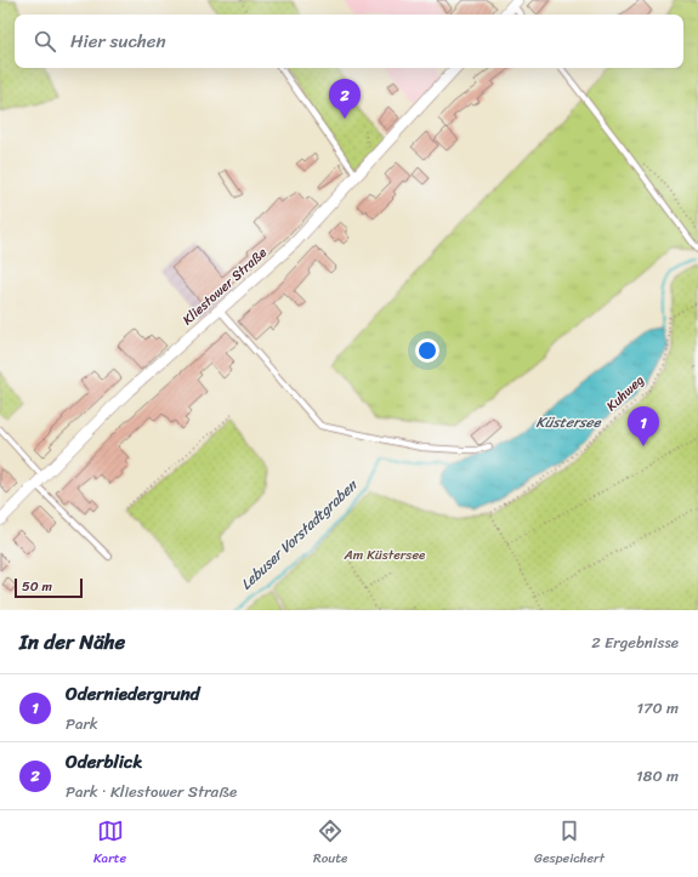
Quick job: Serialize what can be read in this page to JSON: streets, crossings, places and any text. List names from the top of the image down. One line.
{"streets":{"street":["Kliestower Straße"],"path":["Kuhweg"]},"water":["Küstersee","Lebuser Vorstadtgraben"],"parks":["Am Küstersee"],"scale_bar":"50 m","page":{"search":"Hier suchen","pins":["2","1"],"scale":"50 m","heading":["In der Nähe","2 Ergebnisse"],"list":[{"mark":"1","name":"Oderniedergrund","note":"Park","value":"170 m"},{"mark":"2","name":"Oderblick","note":"Park · Kliestower Straße","value":"180 m"}],"nav":["Karte","Route","Gespeichert"]}}
